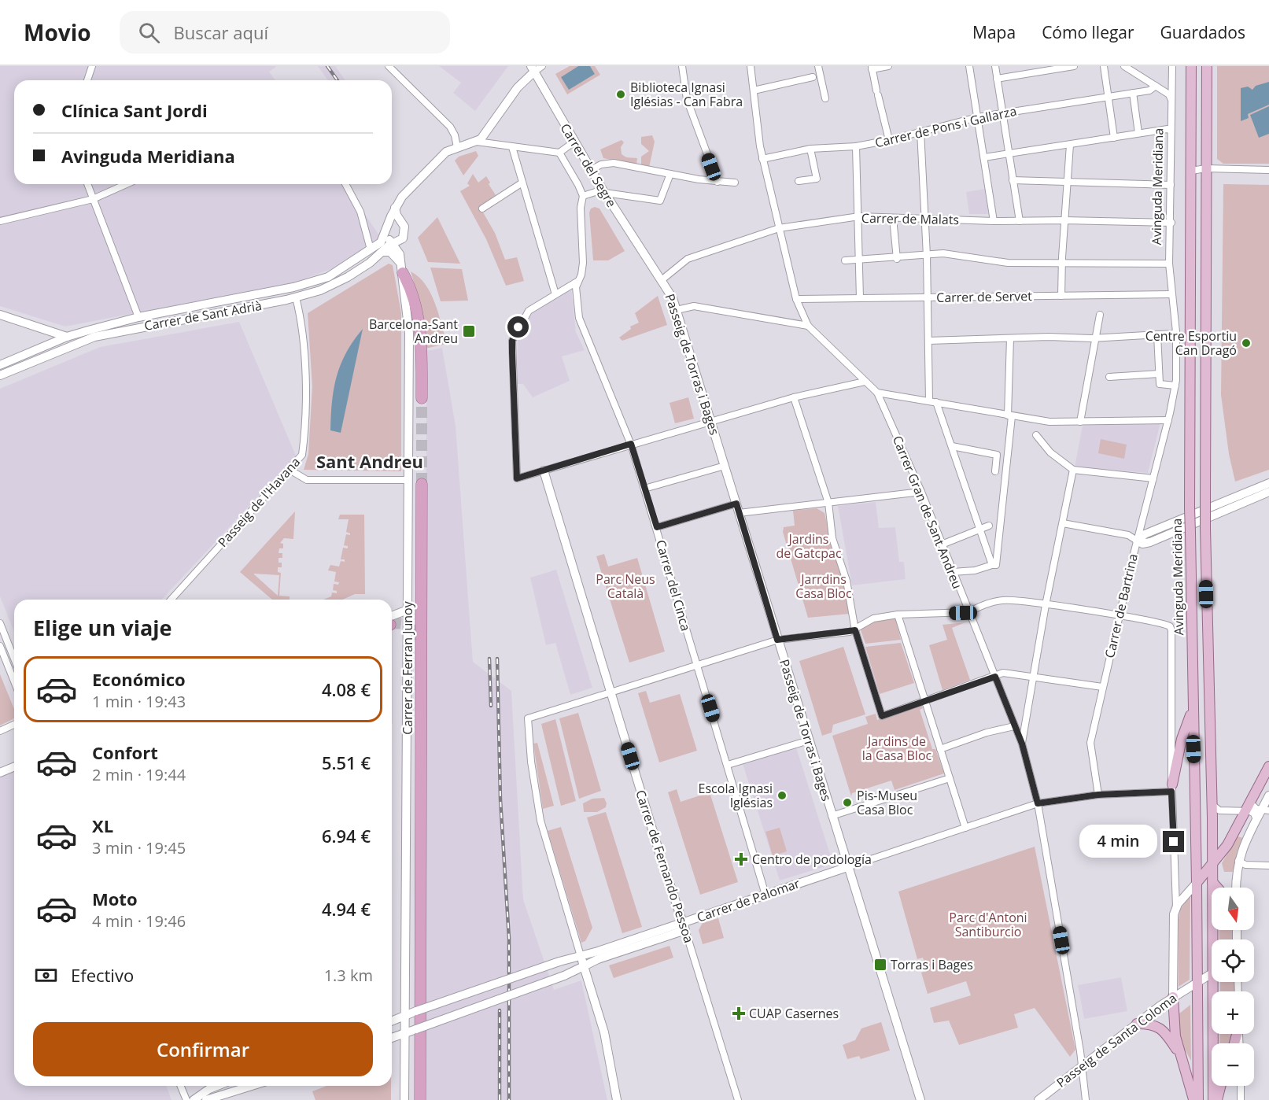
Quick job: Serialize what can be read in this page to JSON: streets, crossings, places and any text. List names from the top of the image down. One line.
{"streets":{"main road":["Avinguda Meridiana"],"street":["Carrer de Pons i Gallarza","Carrer del Segre","Carrer de Malats","Carrer de Servet","Carrer de Sant Adrià","Passeig de Torras i Bages","Passeig de l'Havana","Carrer Gran de Sant Andreu","Carrer del Cinca","Carrer de Bartrina","Carrer de Ferran Junoy","Carrer de Fernando Pessoa","Carrer de Palomar","Passeig de Santa Coloma"]},"crossings":[["Carrer de Pons i Gallarza","Carrer Gran de Sant Andreu"],["Carrer del Segre","Passeig de Torras i Bages"],["Avinguda Meridiana","Carrer de Malats"],["Avinguda Meridiana","Carrer de Servet"],["Avinguda Meridiana","Carrer de Bartrina"],["Avinguda Meridiana","Carrer de Palomar"],["Avinguda Meridiana","Passeig de Santa Coloma"],["Carrer de Malats","Passeig de Torras i Bages"],["Carrer de Malats","Carrer Gran de Sant Andreu"],["Carrer de Servet","Carrer Gran de Sant Andreu"],["Carrer de Sant Adrià","Passeig de l'Havana"],["Carrer de Sant Adrià","Carrer de Ferran Junoy"],["Passeig de Torras i Bages","Carrer de Palomar"],["Carrer Gran de Sant Andreu","Carrer de Palomar"],["Carrer Gran de Sant Andreu","Passeig de Santa Coloma"],["Carrer del Cinca","Carrer de Palomar"],["Carrer de Bartrina","Carrer de Palomar"],["Carrer de Ferran Junoy","Carrer de Palomar"],["Carrer de Fernando Pessoa","Carrer de Palomar"]],"districts":["Sant Andreu"],"parks":["Jardins de Gatcpac","Parc Neus Català","Jarrdins Casa Bloc","Jardins de la Casa Bloc","Parc d'Antoni Santiburcio"],"places":{"other":["Biblioteca Ignasi Iglésias - Can Fabra","Centre Esportiu Can Dragó","Escola Ignasi Iglésias","Pis-Museu Casa Bloc"],"transit":["Barcelona-Sant Andreu","Torras i Bages"],"health":["Centro de podología","CUAP Casernes"]},"north":"bottom","page":{"header":"Movio","search":"Buscar aquí","nav":["Mapa","Cómo llegar","Guardados"],"banner":["Clínica Sant Jordi","Avinguda Meridiana"],"heading":"Elige un viaje","list":[{"name":"Económico","note":"1 min · 19:43","value":"4.08 €"},{"name":"Confort","note":"2 min · 19:44","value":"5.51 €"},{"name":"XL","note":"3 min · 19:45","value":"6.94 €"},{"name":"Moto","note":"4 min · 19:46","value":"4.94 €"}],"bubble":"4 min","map_buttons":["+","−"],"pay":["Efectivo","1.3 km"],"buttons":"Confirmar"}}
